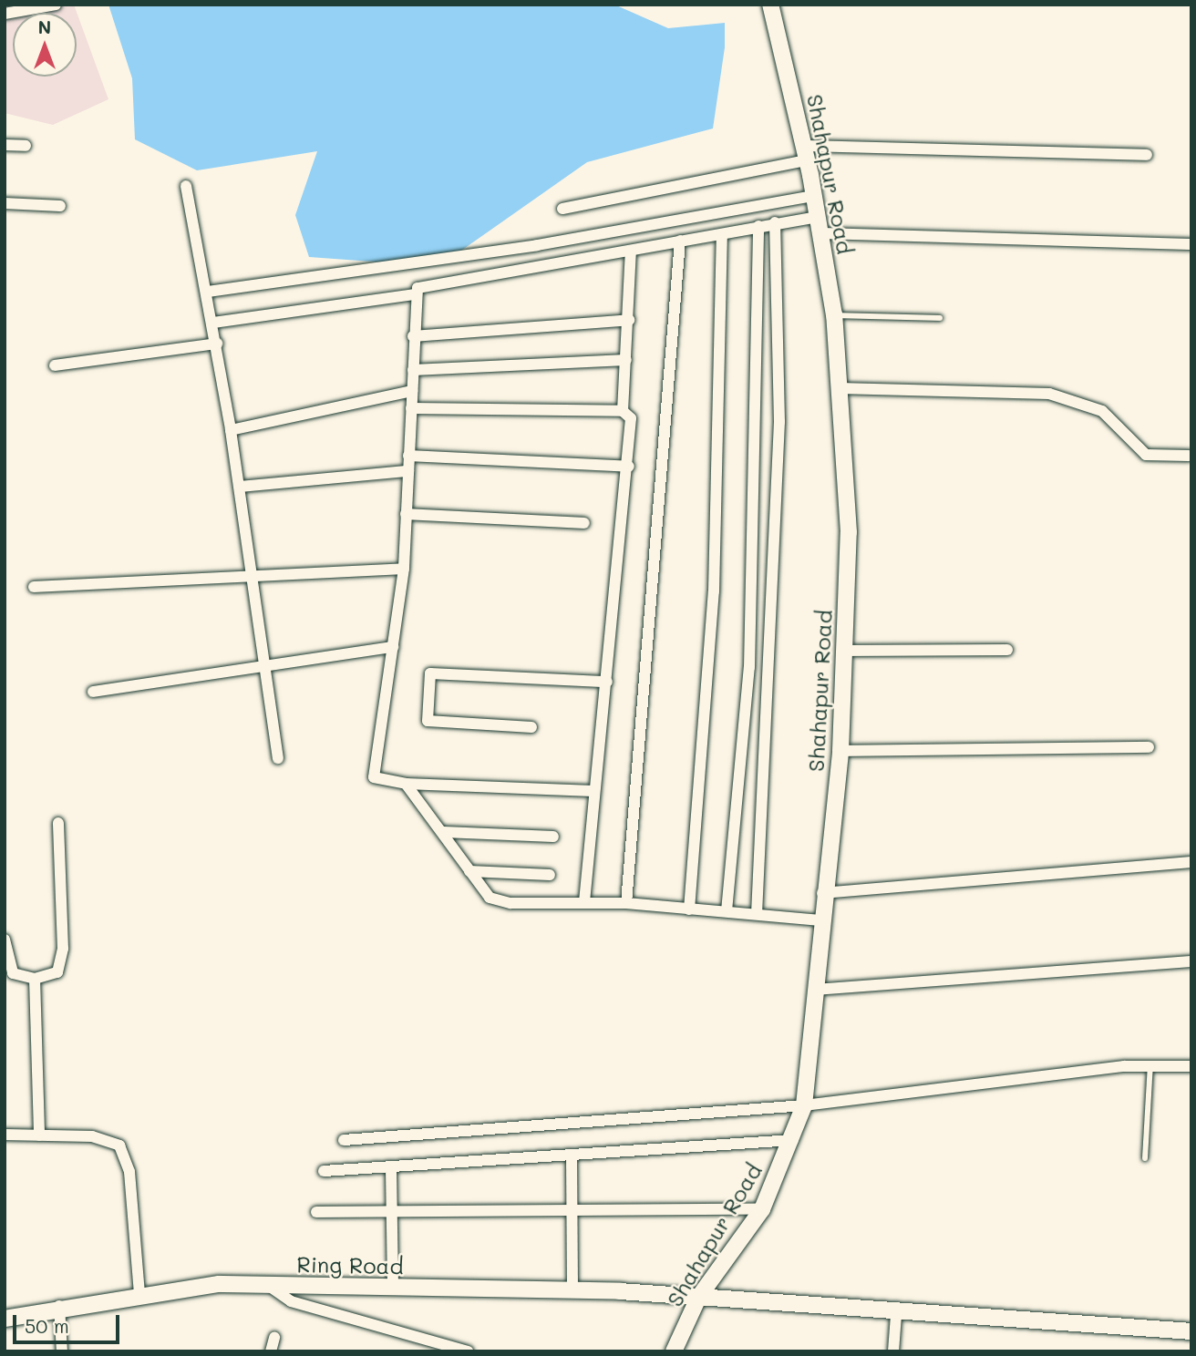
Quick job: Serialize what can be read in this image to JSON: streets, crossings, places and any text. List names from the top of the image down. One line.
{"streets":{"main road":["Shahapur Road","Ring Road"]},"crossings":[["Shahapur Road","Ring Road"]],"scale_bar":"50 m","north":"top"}
